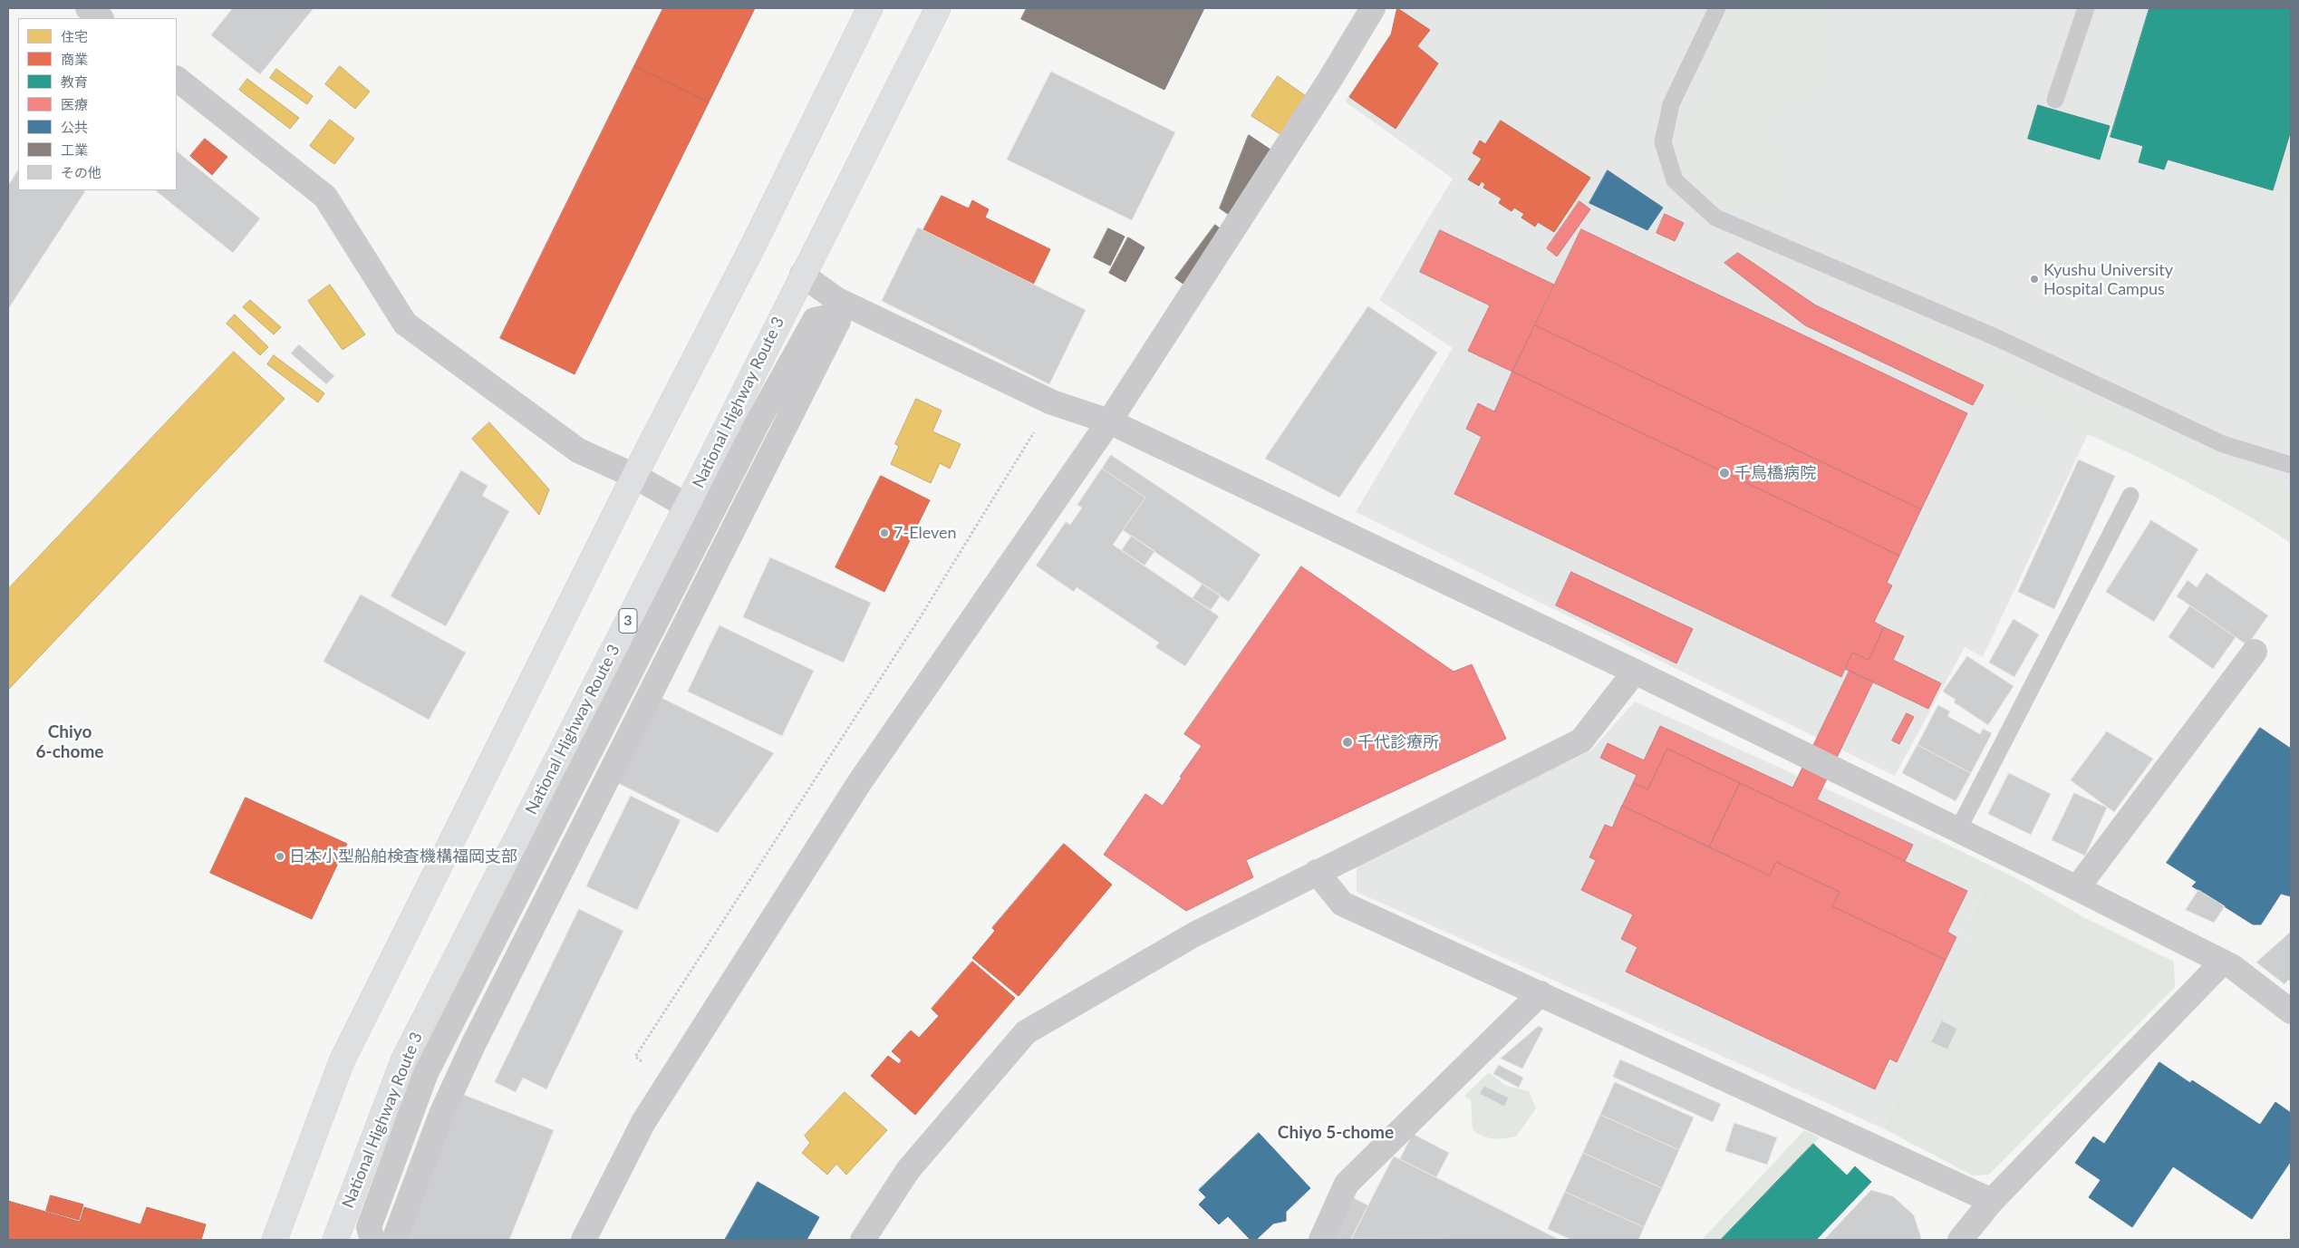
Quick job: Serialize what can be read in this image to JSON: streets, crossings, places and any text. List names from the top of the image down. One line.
{"streets":{"highway":["National Highway Route 3","3"]},"districts":["Chiyo 6-chome","Chiyo 5-chome"],"places":["Kyushu University Hospital Campus","千鳥橋病院","7-Eleven","千代診療所","日本小型船舶検査機構福岡支部"],"legend":["住宅","商業","教育","医療","公共","工業","その他"]}
